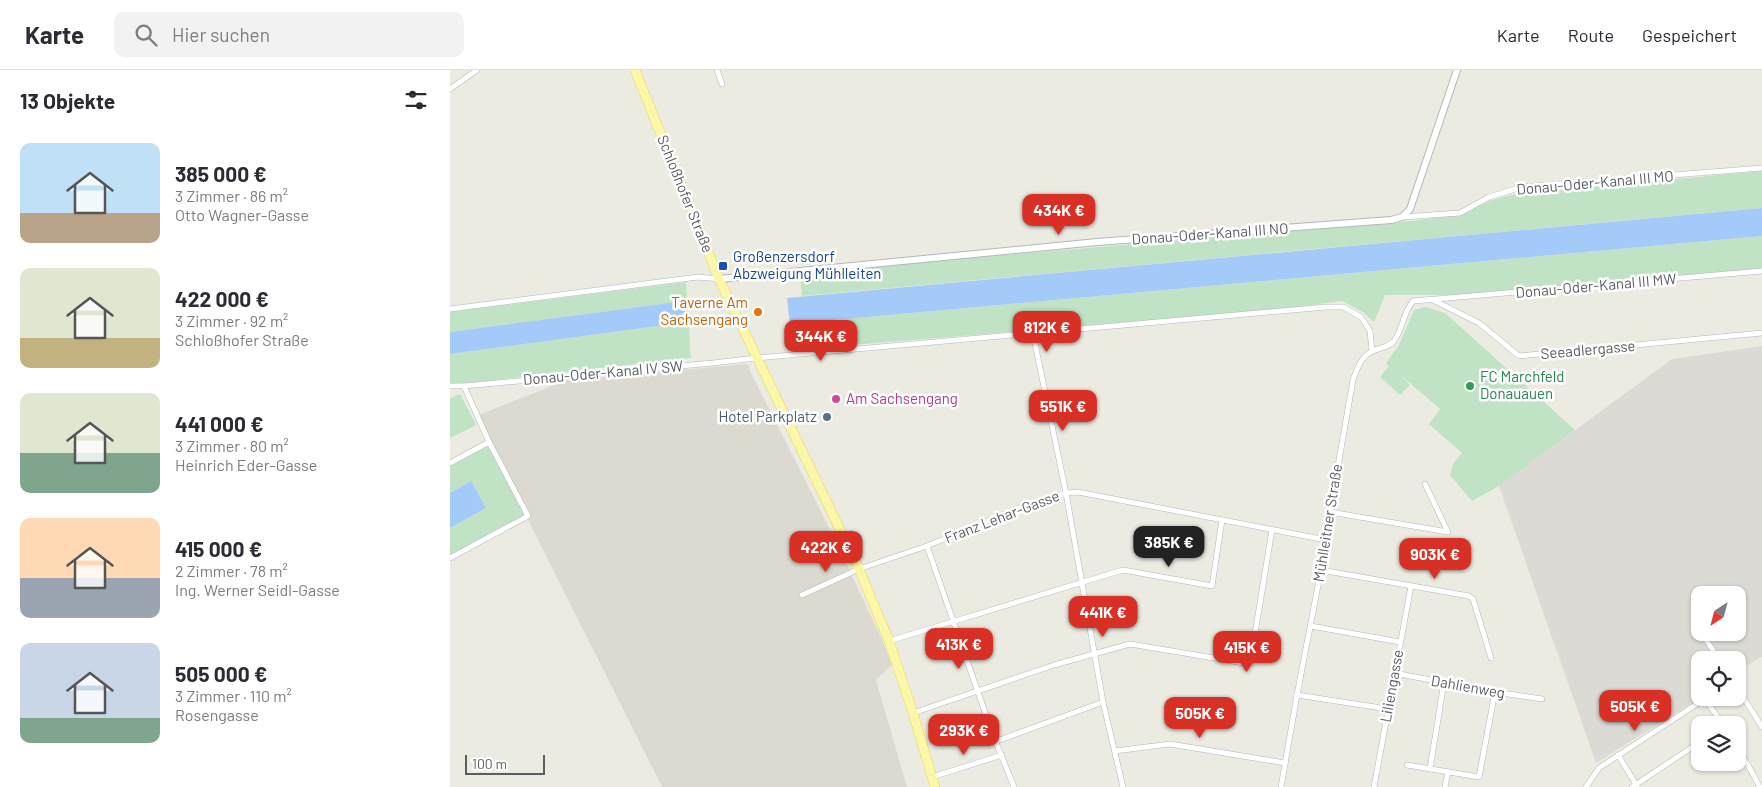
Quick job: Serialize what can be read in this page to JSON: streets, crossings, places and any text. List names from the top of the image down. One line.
{"streets":{"main road":["Schloßhofer Straße"],"street":["Donau-Oder-Kanal III MO","Donau-Oder-Kanal III NO","Donau-Oder-Kanal III MW","Seeadlergasse","Donau-Oder-Kanal IV SW","Franz Lehar-Gasse","Mühlleitner Straße","Liliengasse","Dahlienweg"]},"crossings":[["Donau-Oder-Kanal III MO","Donau-Oder-Kanal III NO"],["Schloßhofer Straße","Donau-Oder-Kanal III NO"],["Schloßhofer Straße","Donau-Oder-Kanal IV SW"],["Schloßhofer Straße","Franz Lehar-Gasse"],["Donau-Oder-Kanal III MW","Seeadlergasse"],["Donau-Oder-Kanal III MW","Mühlleitner Straße"],["Seeadlergasse","Mühlleitner Straße"],["Donau-Oder-Kanal IV SW","Mühlleitner Straße"],["Franz Lehar-Gasse","Mühlleitner Straße"],["Liliengasse","Dahlienweg"]],"places":{"transit":["Großenzersdorf Abzweigung Mühlleiten"],"other":["Taverne Am Sachsengang","FC Marchfeld Donauauen","Am Sachsengang","Hotel Parkplatz"]},"scale_bar":"100 m","north":"bottom left","page":{"header":"Karte","search":"Hier suchen","nav":["Karte","Route","Gespeichert"],"heading":"13 Objekte","list":[{"name":"385 000 €","note":"3 Zimmer · 86 m² · Otto Wagner-Gasse"},{"name":"422 000 €","note":"3 Zimmer · 92 m² · Schloßhofer Straße"},{"name":"441 000 €","note":"3 Zimmer · 80 m² · Heinrich Eder-Gasse"},{"name":"415 000 €","note":"2 Zimmer · 78 m² · Ing. Werner Seidl-Gasse"},{"name":"505 000 €","note":"3 Zimmer · 110 m² · Rosengasse"}],"price":["434K €","812K €","344K €","551K €","385K €","422K €","903K €","441K €","413K €","415K €","505K €","505K €","293K €"],"scale":"100 m"}}
